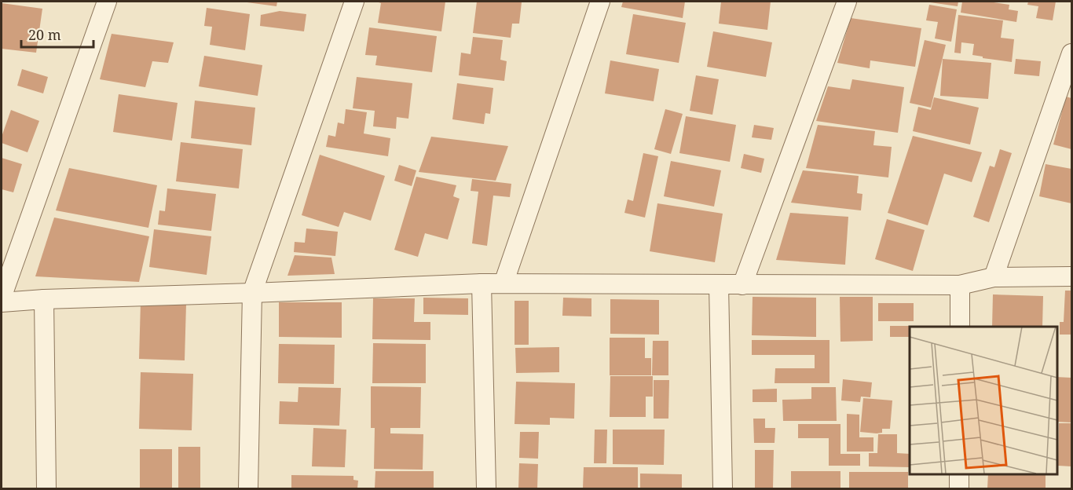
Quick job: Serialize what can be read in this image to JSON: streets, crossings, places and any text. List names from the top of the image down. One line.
{"scale_bar":"20 m"}
